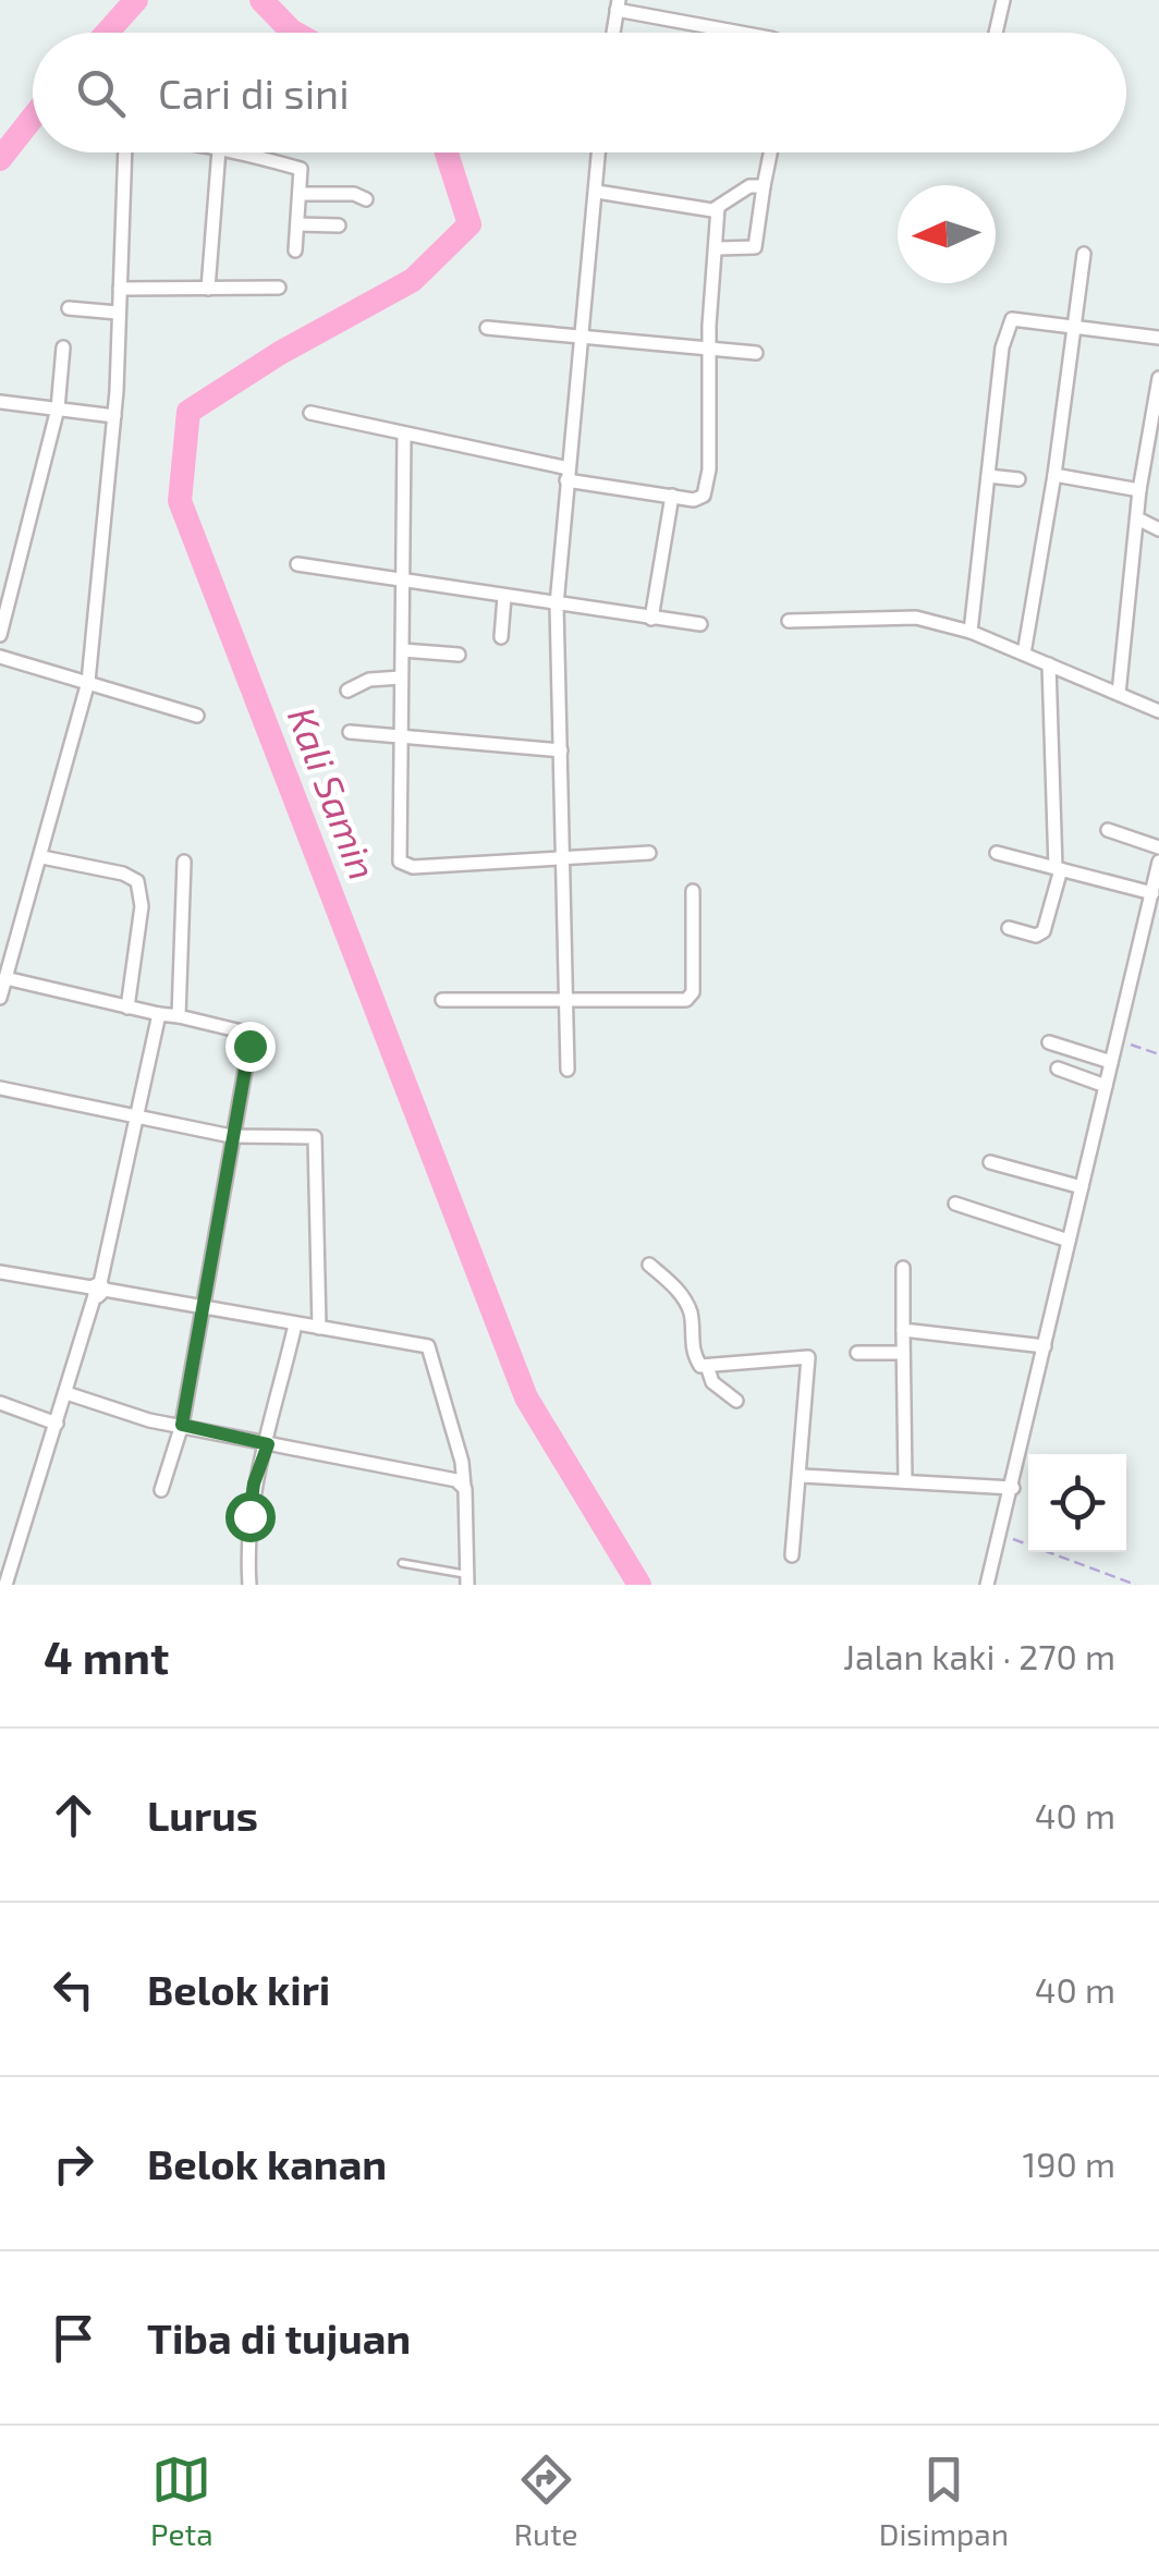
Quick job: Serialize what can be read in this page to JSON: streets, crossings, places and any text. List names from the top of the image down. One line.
{"water":["Kali Samin"],"north":"left","page":{"search":"Cari di sini","heading":["4 mnt","Jalan kaki · 270 m"],"list":[["Lurus","40 m"],["Belok kiri","40 m"],["Belok kanan","190 m"],"Tiba di tujuan"],"nav":["Peta","Rute","Disimpan"]}}
